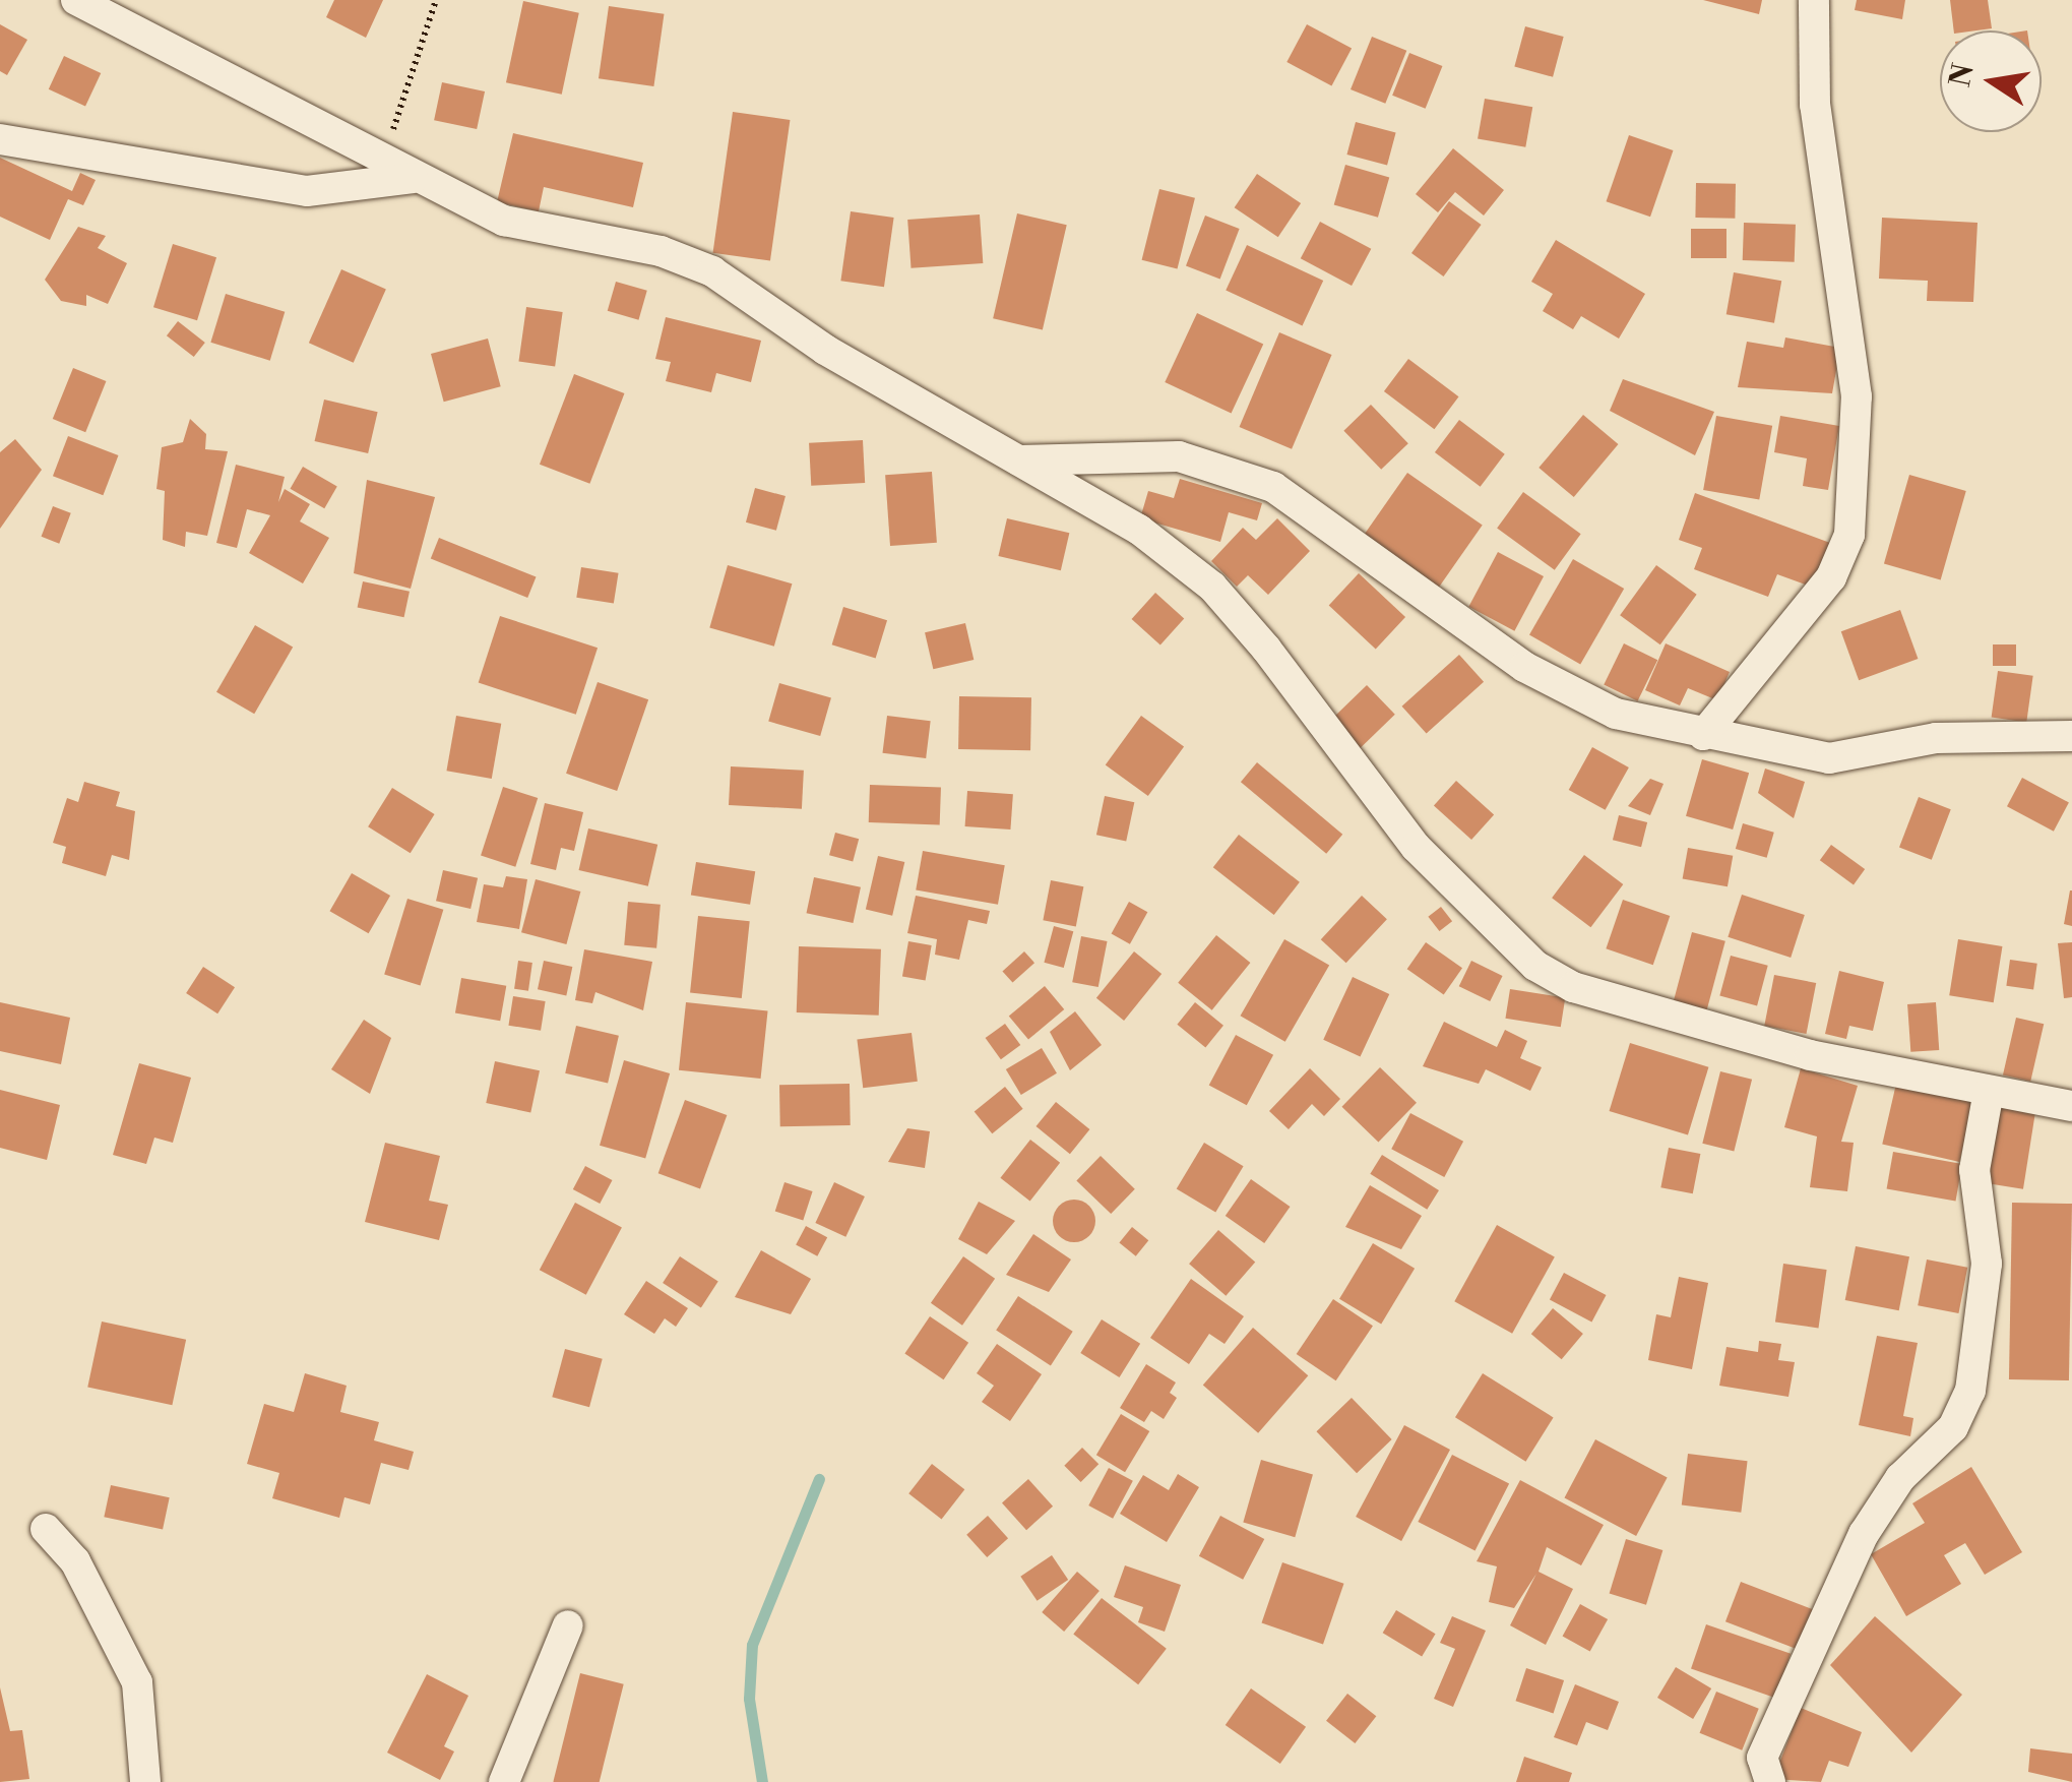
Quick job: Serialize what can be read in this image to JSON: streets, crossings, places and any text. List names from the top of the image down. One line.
{"north":"left"}
